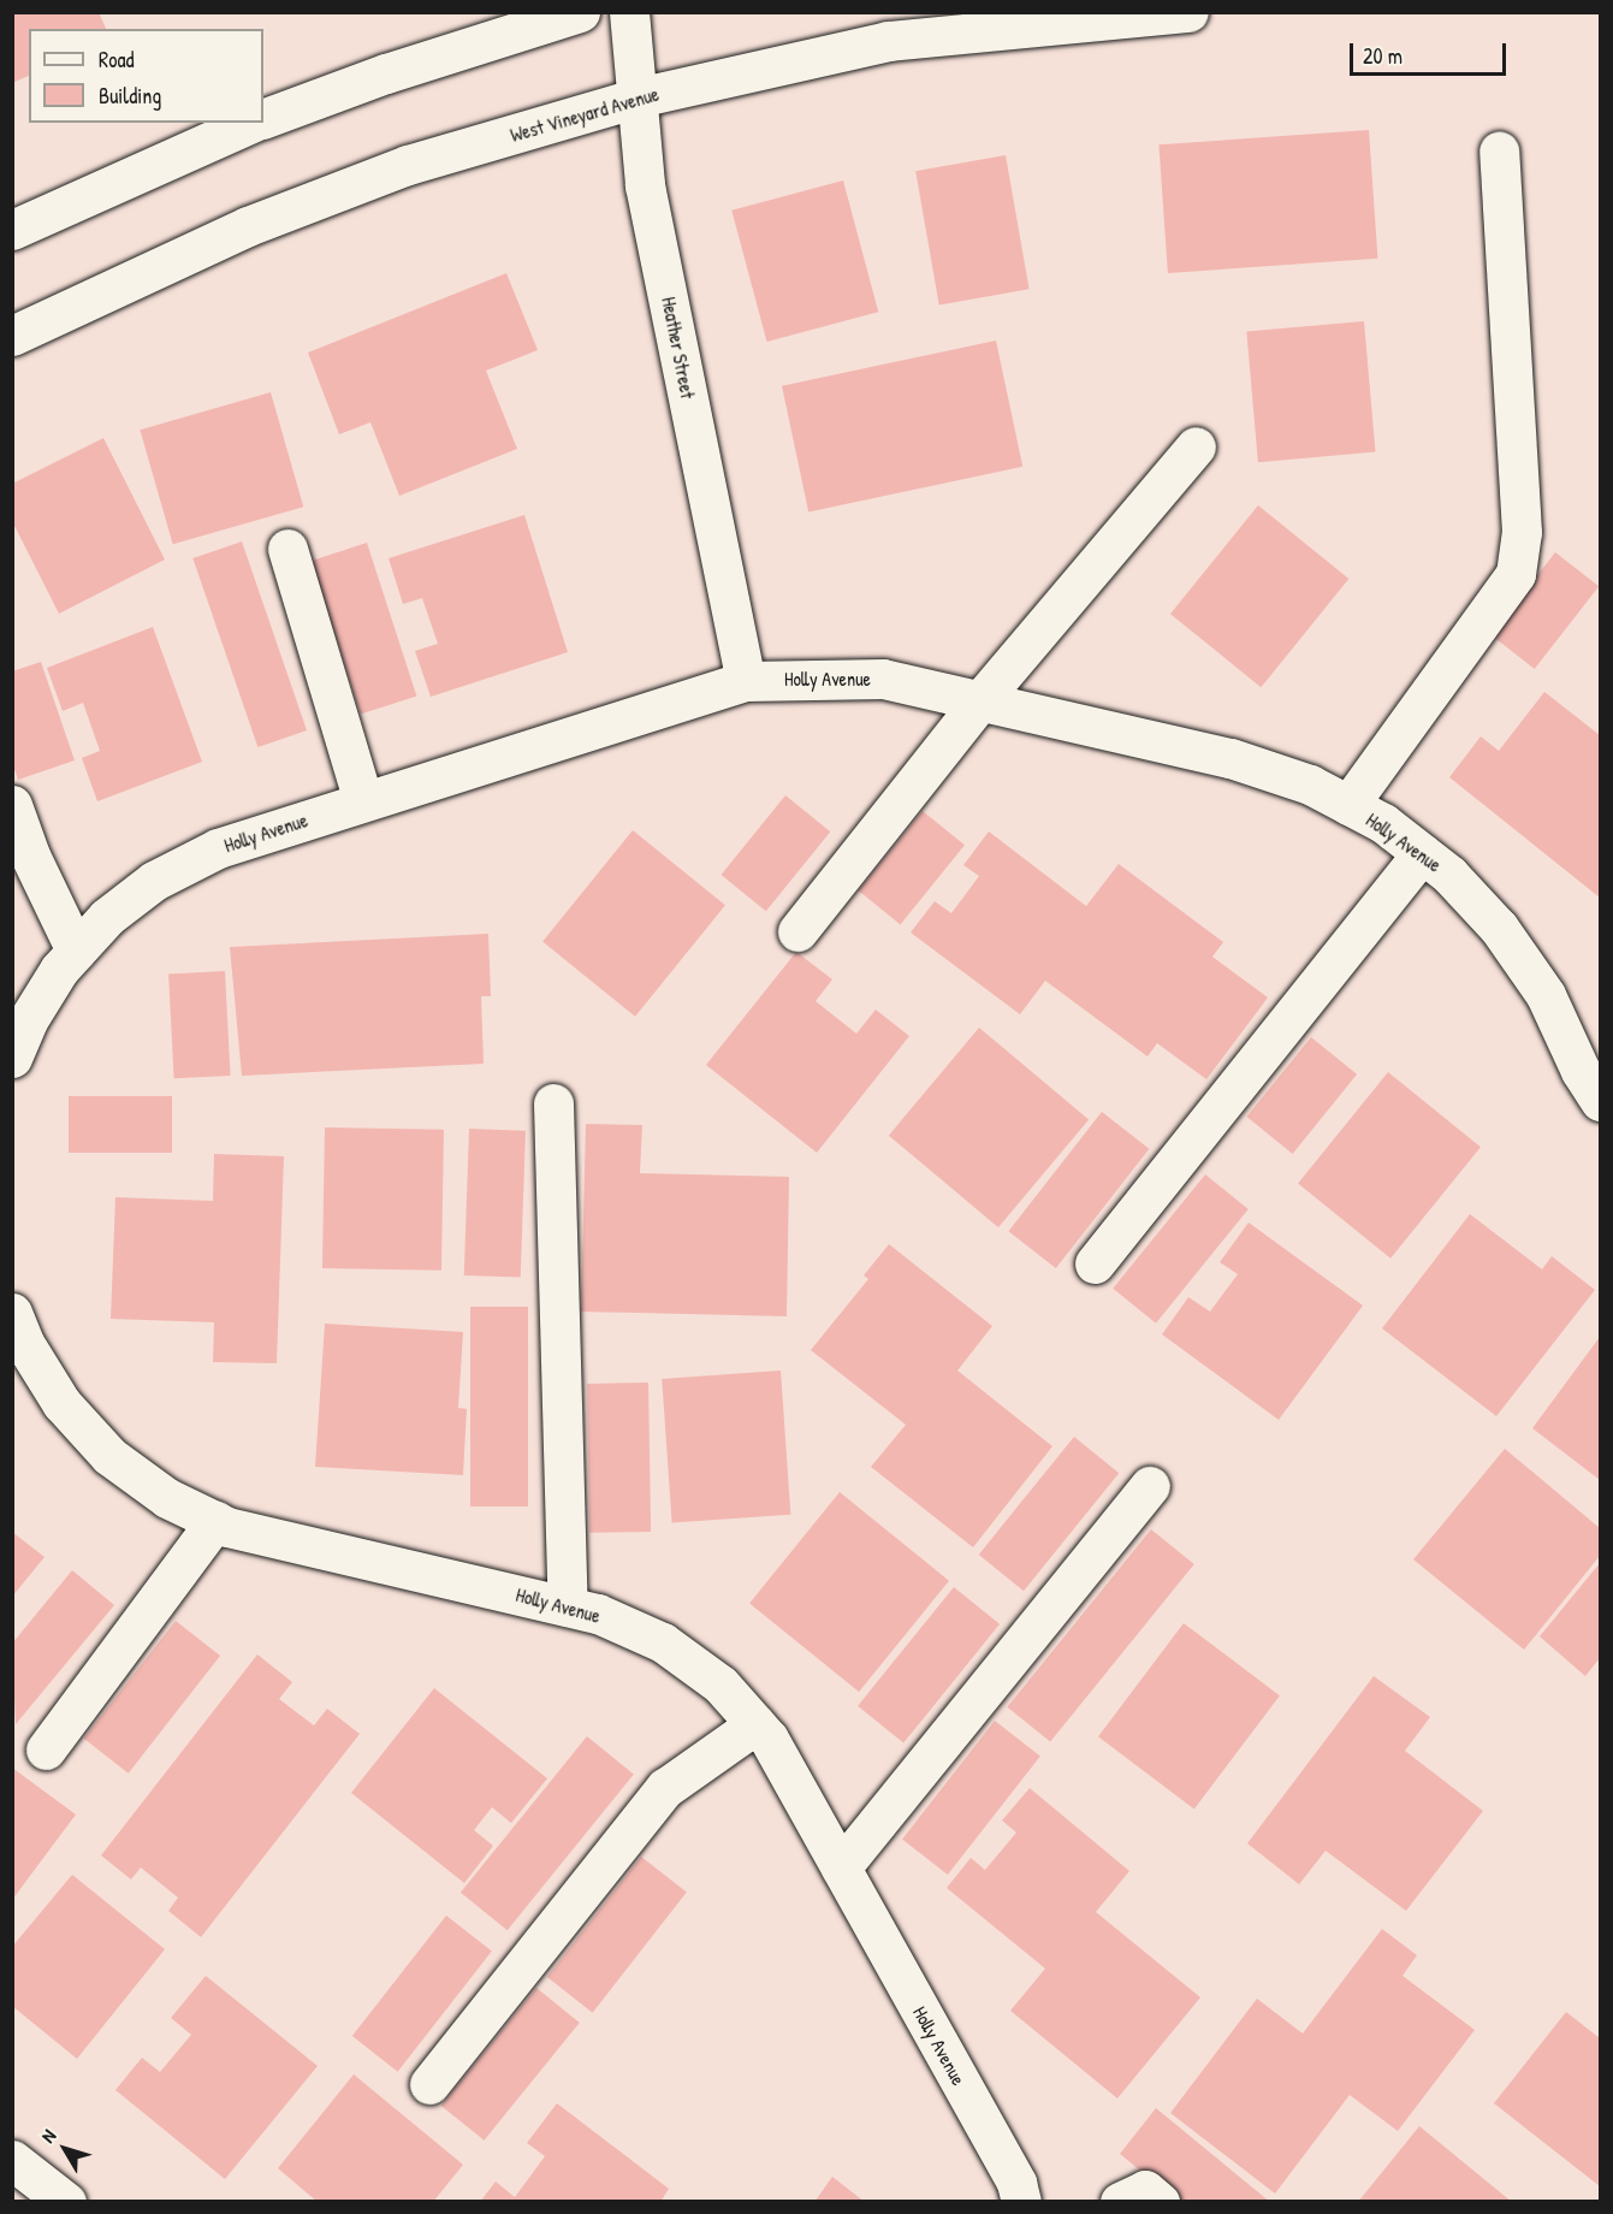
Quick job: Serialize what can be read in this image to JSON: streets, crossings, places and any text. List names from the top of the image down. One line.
{"streets":{"street":["West Vineyard Avenue","Heather Street","Holly Avenue"]},"crossings":[["West Vineyard Avenue","Heather Street"],["Heather Street","Holly Avenue"]],"legend":["Road","Building"],"scale_bar":"20 m","north":"top left"}
